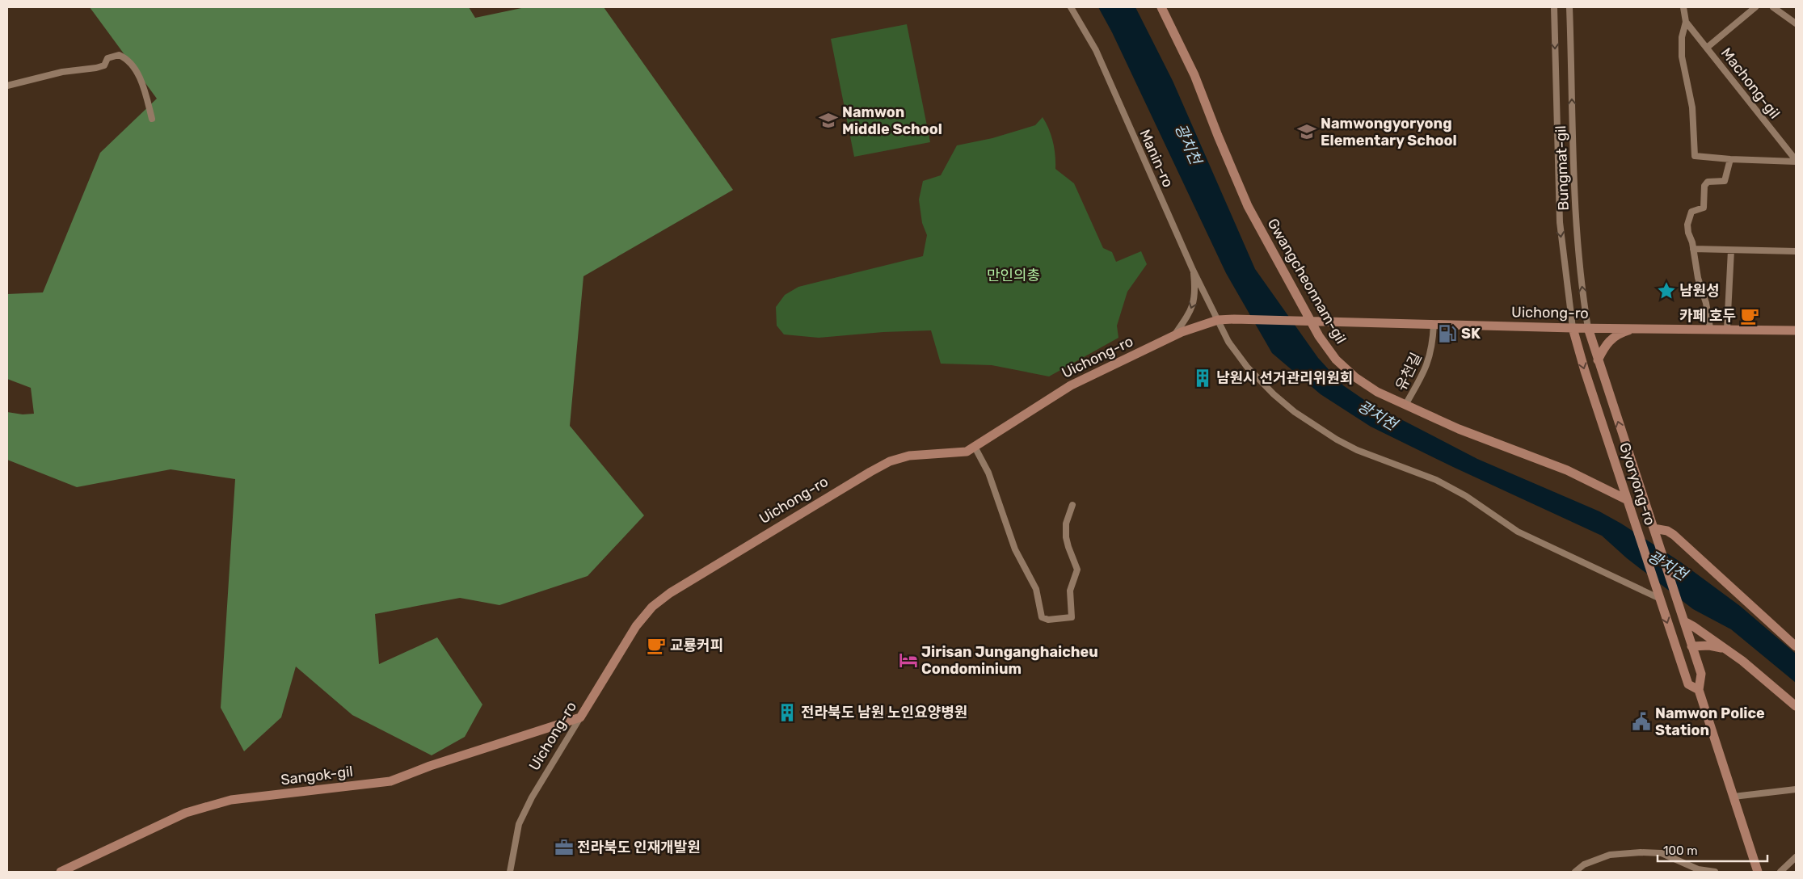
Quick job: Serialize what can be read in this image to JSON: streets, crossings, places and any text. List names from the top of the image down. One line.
{"streets":{"street":["Machong-gil","Manin-ro","Bungmat-gil","Gwangcheonnam-gil","Uichong-ro","유천길","Gyoryong-ro","Sangok-gil"]},"crossings":[["Manin-ro","Uichong-ro"],["Manin-ro","Gyoryong-ro"],["Bungmat-gil","Uichong-ro"],["Bungmat-gil","Gyoryong-ro"],["Gwangcheonnam-gil","Uichong-ro"],["Gwangcheonnam-gil","유천길"],["Gwangcheonnam-gil","Gyoryong-ro"],["Uichong-ro","유천길"],["Uichong-ro","Gyoryong-ro"],["Uichong-ro","Sangok-gil"]],"water":["광치천"],"parks":["만인의총"],"places":{"school or university":["Namwon Middle School","Namwongyoryong Elementary School"],"place":["남원성"],"cafe":["카페 호두","교룡커피"],"fuel station":["SK"],"building":["남원시 선거관리위원회","전라북도 남원 노인요양병원"],"hotel":["Jirisan Junganghaicheu Condominium"],"public building":["Namwon Police Station"],"office":["전라북도 인재개발원"]},"scale_bar":"100 m"}
